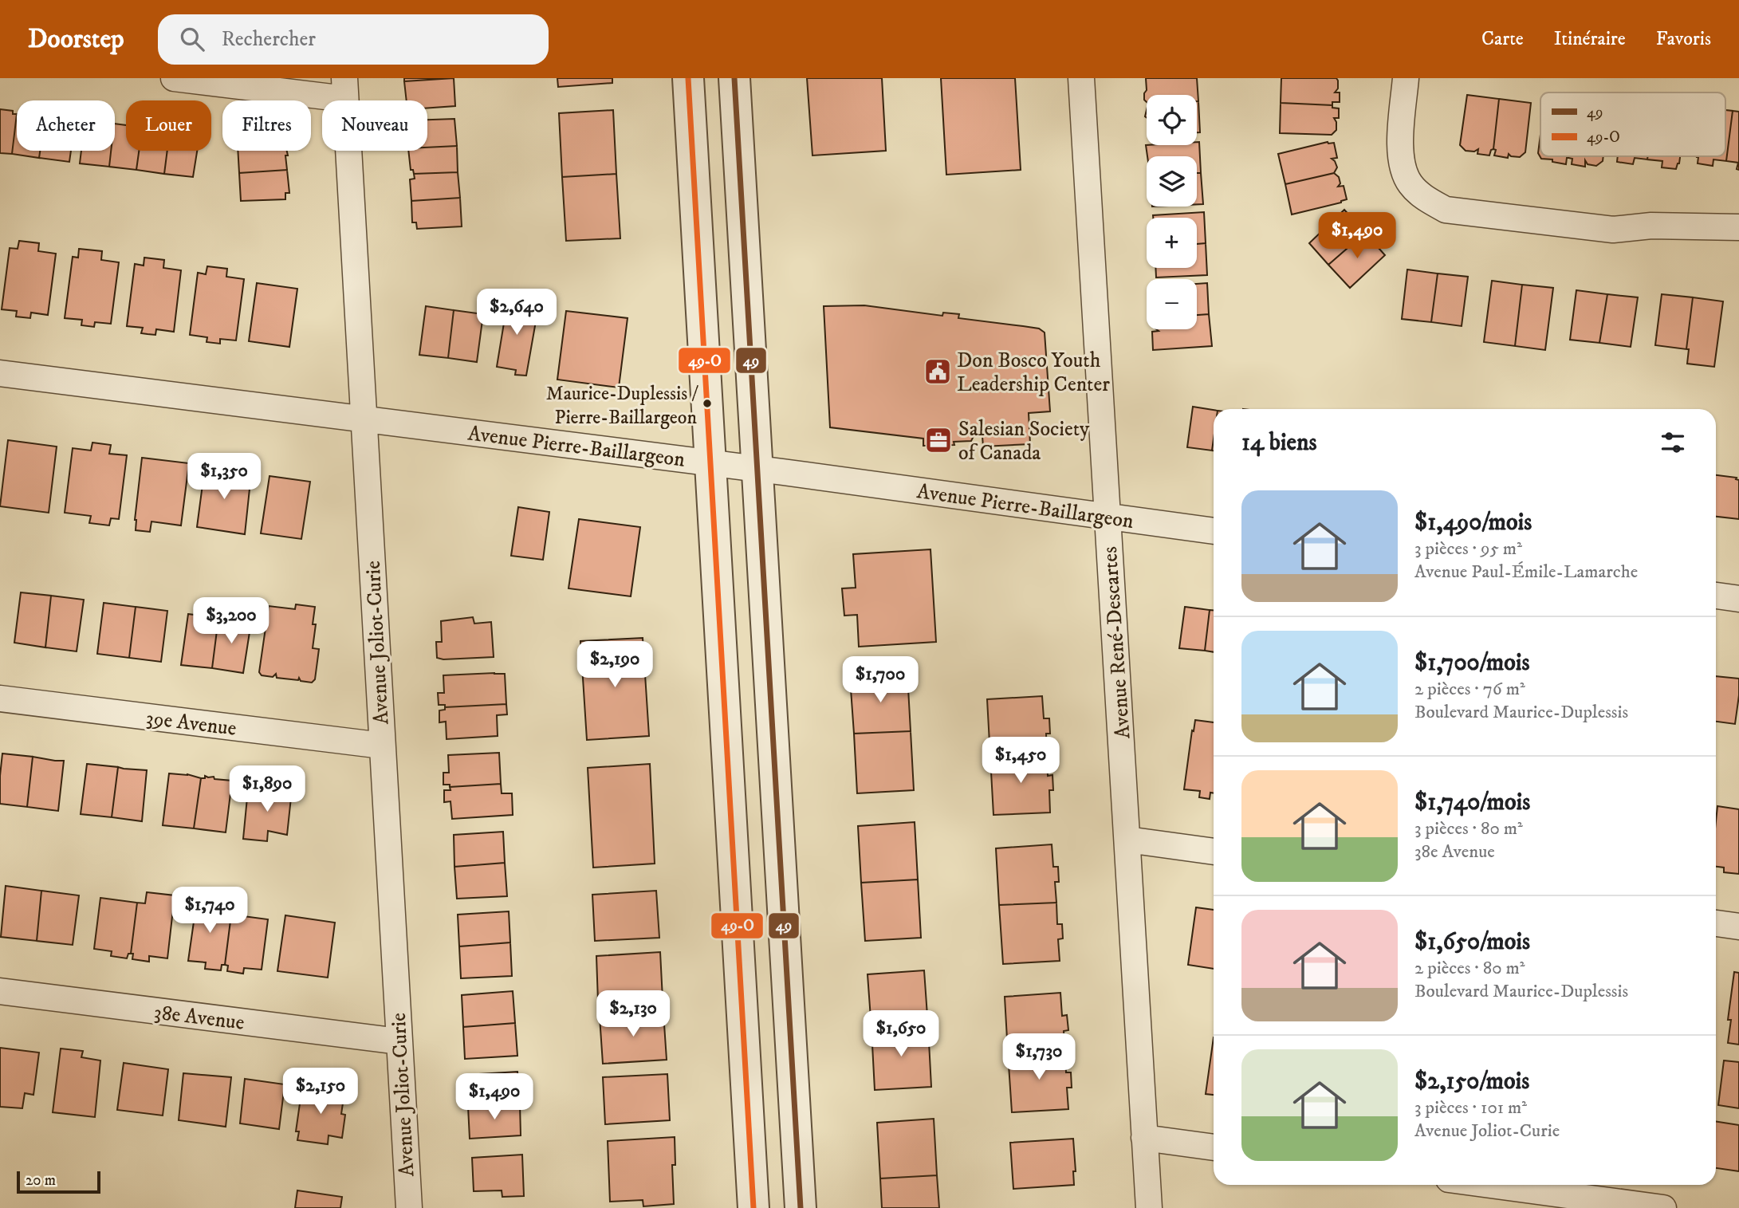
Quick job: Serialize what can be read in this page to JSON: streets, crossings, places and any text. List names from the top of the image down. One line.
{"streets":{"street":["Avenue Pierre-Baillargeon","Avenue Joliot-Curie","Avenue René-Descartes","39e Avenue","38e Avenue"]},"crossings":[["Avenue Pierre-Baillargeon","Avenue Joliot-Curie"],["Avenue Pierre-Baillargeon","Avenue René-Descartes"],["Avenue Joliot-Curie","39e Avenue"],["Avenue Joliot-Curie","38e Avenue"]],"places":{"public building":["Don Bosco Youth Leadership Center"],"other":["Maurice-Duplessis / Pierre-Baillargeon"],"office":["Salesian Society of Canada"]},"lines":["transit line 49","transit line 49-O"],"legend":["49","49-O"],"scale_bar":"20 m","page":{"header":"Doorstep","search":"Rechercher","nav":["Carte","Itinéraire","Favoris"],"map_buttons":["+","−"],"chip":["Acheter","Louer","Filtres","Nouveau"],"price":["$1,490","$2,640","$1,350","$3,200","$2,190","$1,700","$1,450","$1,890","$1,740","$2,130","$1,650","$1,730","$2,150","$1,490"],"heading":"14 biens","list":[{"name":"$1,490/mois","note":"3 pièces · 95 m² · Avenue Paul-Émile-Lamarche"},{"name":"$1,700/mois","note":"2 pièces · 76 m² · Boulevard Maurice-Duplessis"},{"name":"$1,740/mois","note":"3 pièces · 80 m² · 38e Avenue"},{"name":"$1,650/mois","note":"2 pièces · 80 m² · Boulevard Maurice-Duplessis"},{"name":"$2,150/mois","note":"3 pièces · 101 m² · Avenue Joliot-Curie"}],"scale":"20 m"}}
